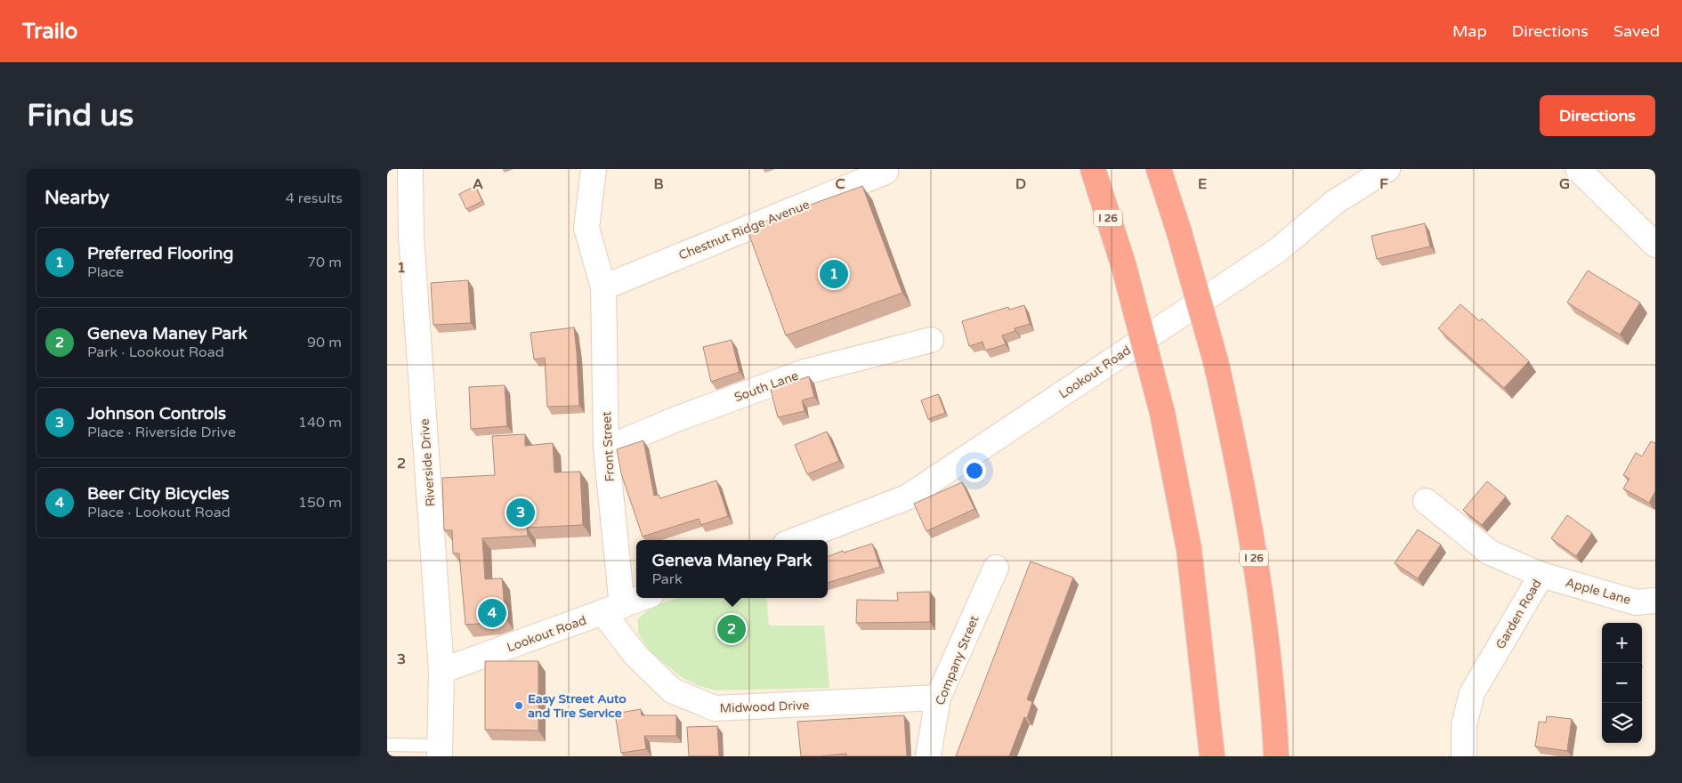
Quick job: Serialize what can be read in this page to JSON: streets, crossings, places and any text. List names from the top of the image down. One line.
{"streets":{"highway":["I 26"],"street":["Chestnut Ridge Avenue","Lookout Road","South Lane","Front Street","Riverside Drive","Apple Lane","Garden Road","Company Street","Midwood Drive"]},"crossings":[["Chestnut Ridge Avenue","Front Street"],["Lookout Road","Front Street"],["Lookout Road","Riverside Drive"],["Lookout Road","Midwood Drive"],["South Lane","Front Street"],["Front Street","Midwood Drive"],["Apple Lane","Garden Road"],["Company Street","Midwood Drive"]],"places":["Easy Street Auto and Tire Service"],"page":{"header":"Trailo","nav":["Map","Directions","Saved"],"buttons":"Directions","title":"Find us","heading":["Nearby","4 results"],"list":[{"mark":"1","name":"Preferred Flooring","note":"Place","value":"70 m"},{"mark":"2","name":"Geneva Maney Park","note":"Park · Lookout Road","value":"90 m"},{"mark":"3","name":"Johnson Controls","note":"Place · Riverside Drive","value":"140 m"},{"mark":"4","name":"Beer City Bicycles","note":"Place · Lookout Road","value":"150 m"}],"pins":["1","3","4","2"],"popup":["Geneva Maney Park","Park"],"map_buttons":["+","−"]},"grid":{"columns":["A","B","C","D","E","F","G"],"rows":["1","2","3"]}}
